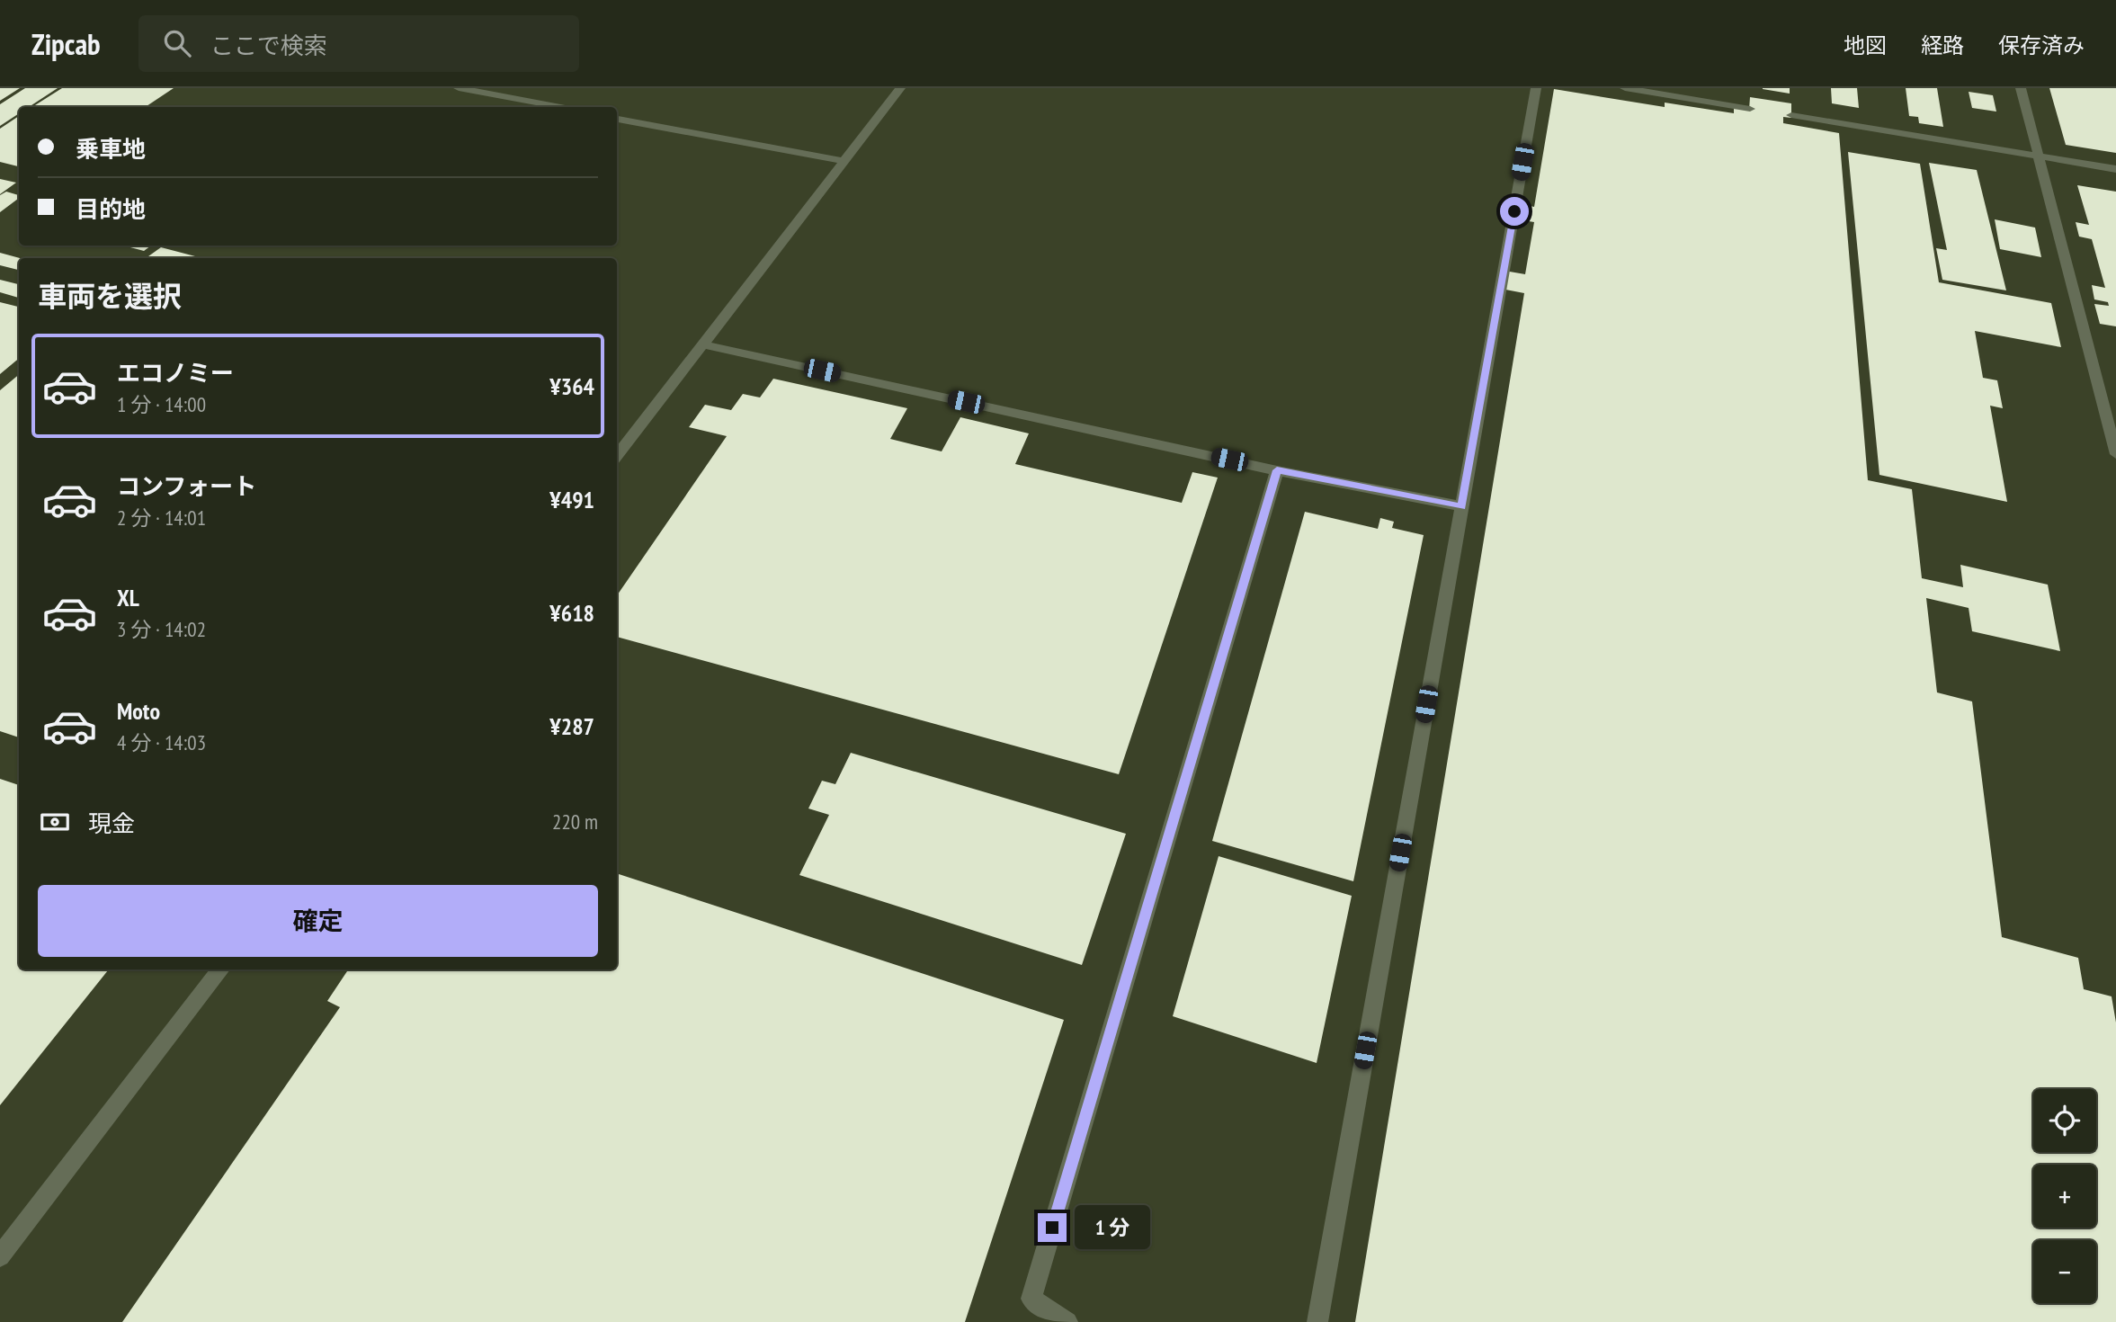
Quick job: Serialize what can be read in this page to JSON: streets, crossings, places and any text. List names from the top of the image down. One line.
{"page":{"header":"Zipcab","search":"ここで検索","nav":["地図","経路","保存済み"],"banner":["乗車地","目的地"],"heading":"車両を選択","list":[{"name":"エコノミー","note":"1 分 · 14:00","value":"¥364"},{"name":"コンフォート","note":"2 分 · 14:01","value":"¥491"},{"name":"XL","note":"3 分 · 14:02","value":"¥618"},{"name":"Moto","note":"4 分 · 14:03","value":"¥287"}],"pay":["現金","220 m"],"buttons":"確定","map_buttons":["+","−"],"bubble":"1 分"}}
